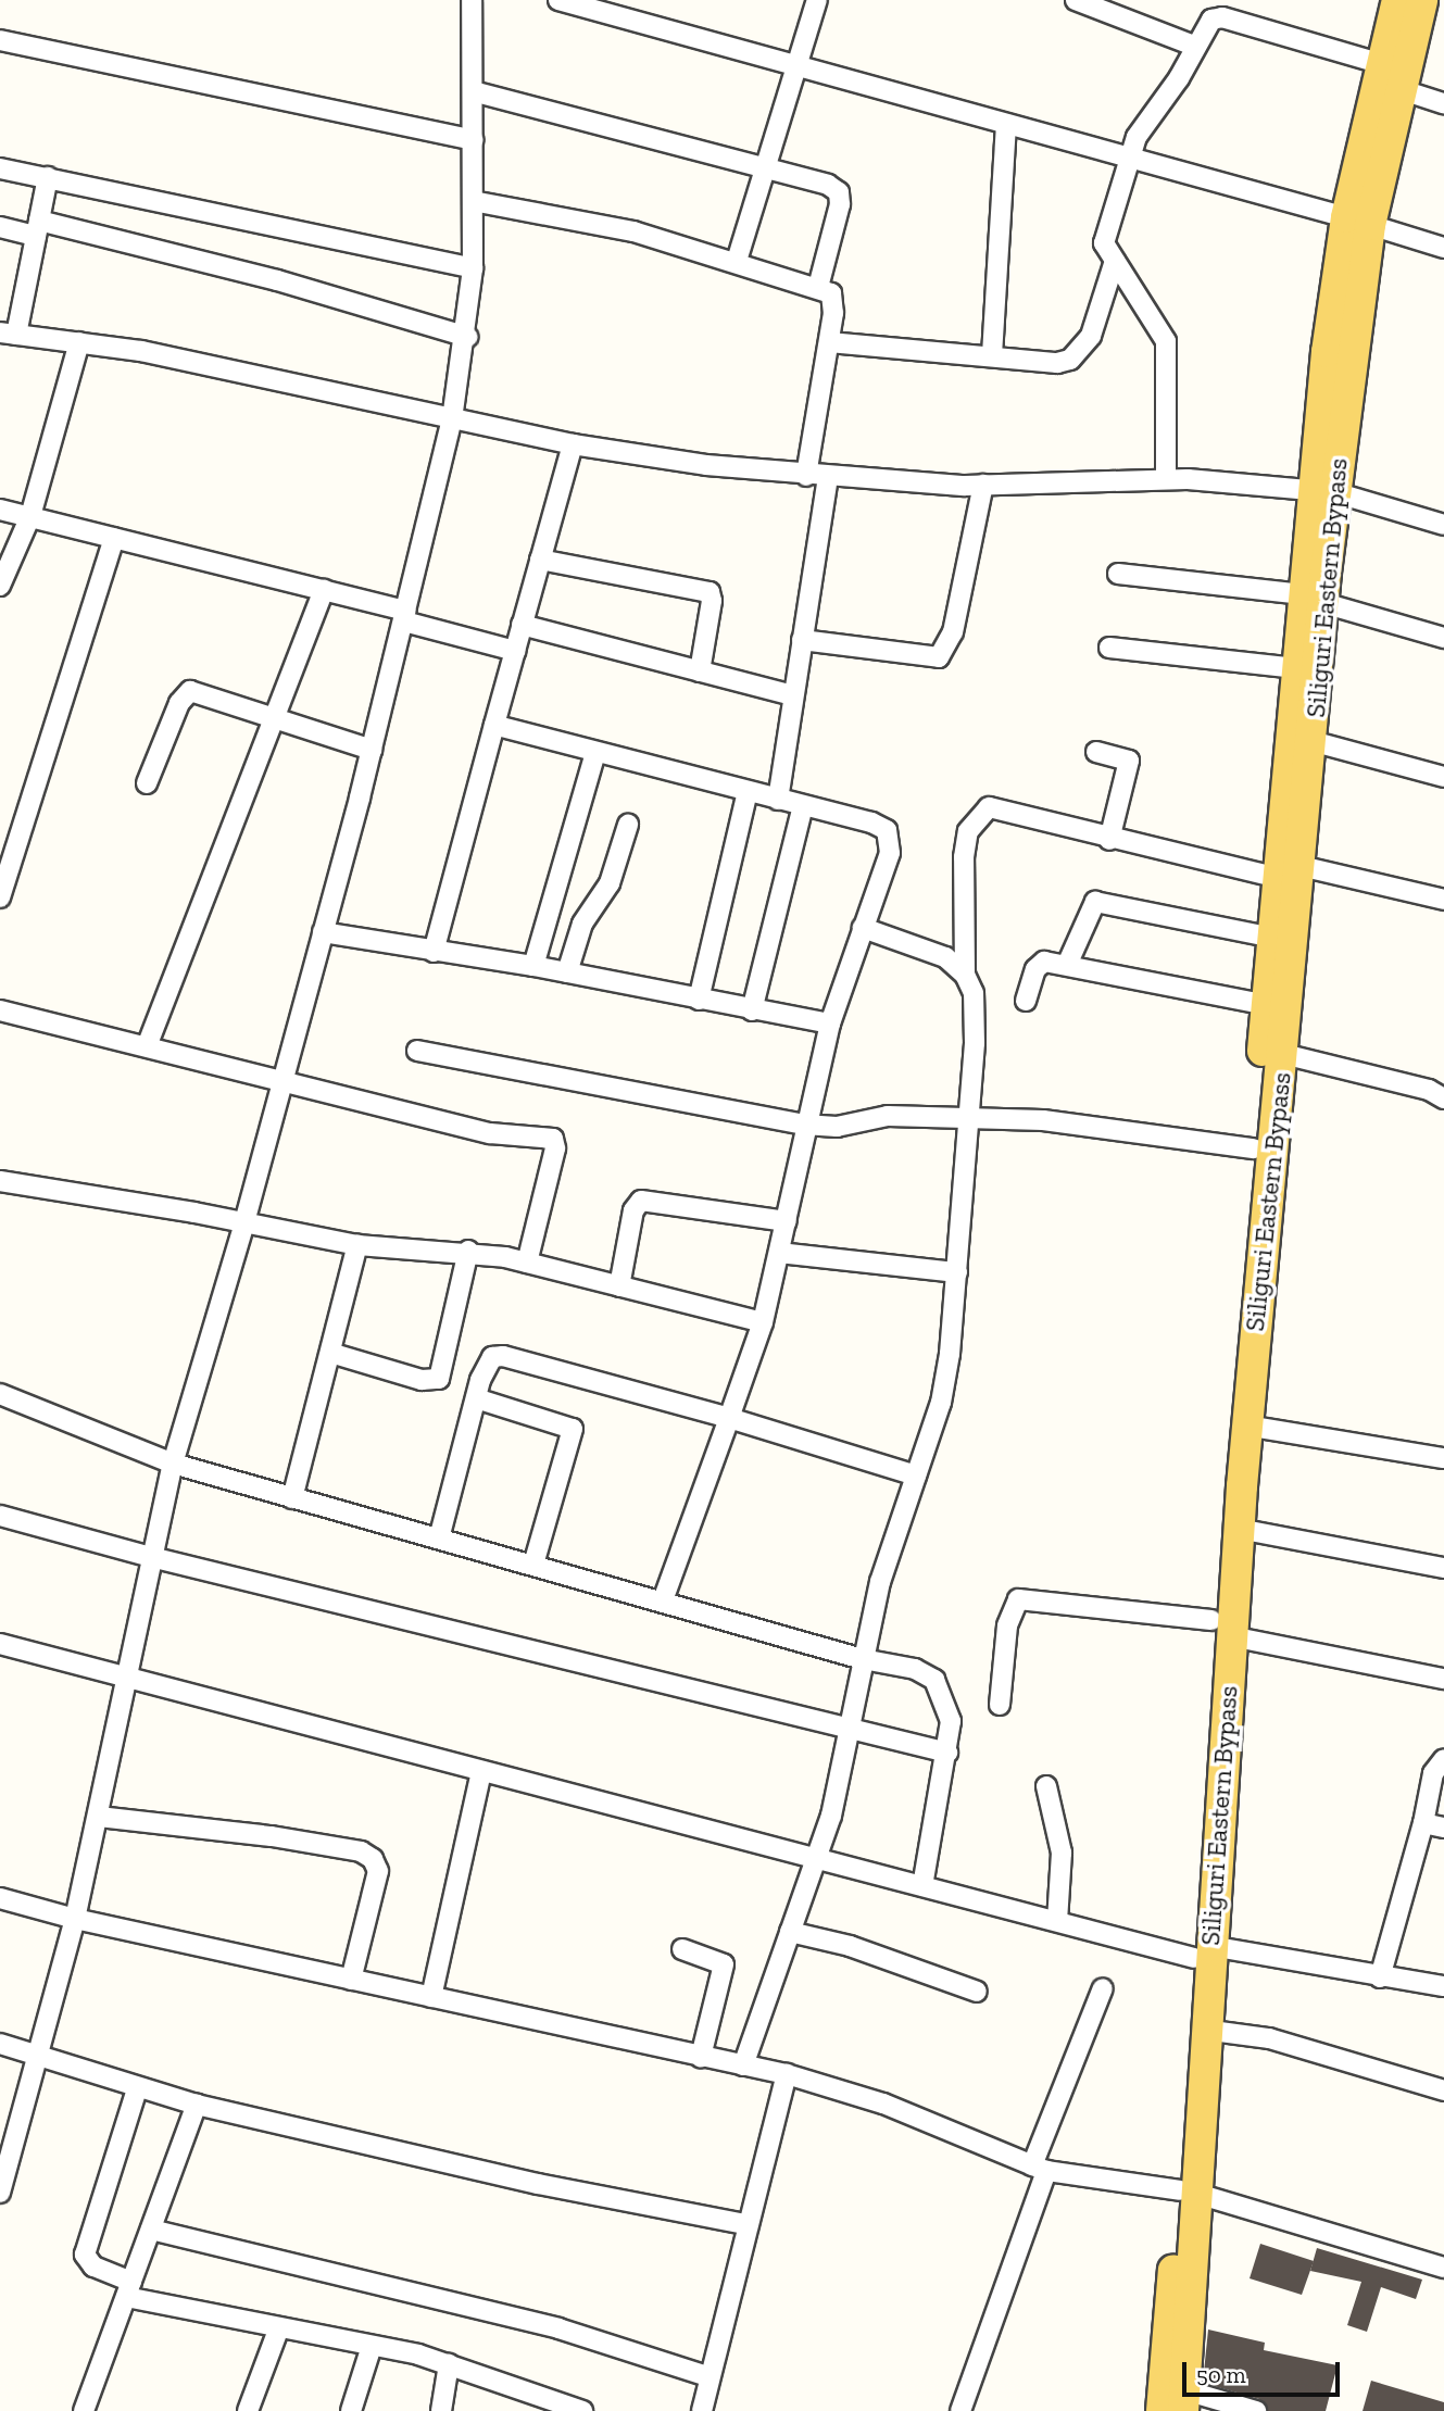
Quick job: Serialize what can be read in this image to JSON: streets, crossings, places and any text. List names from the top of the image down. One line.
{"streets":{"main road":["Siliguri Eastern Bypass"]},"scale_bar":"50 m"}
